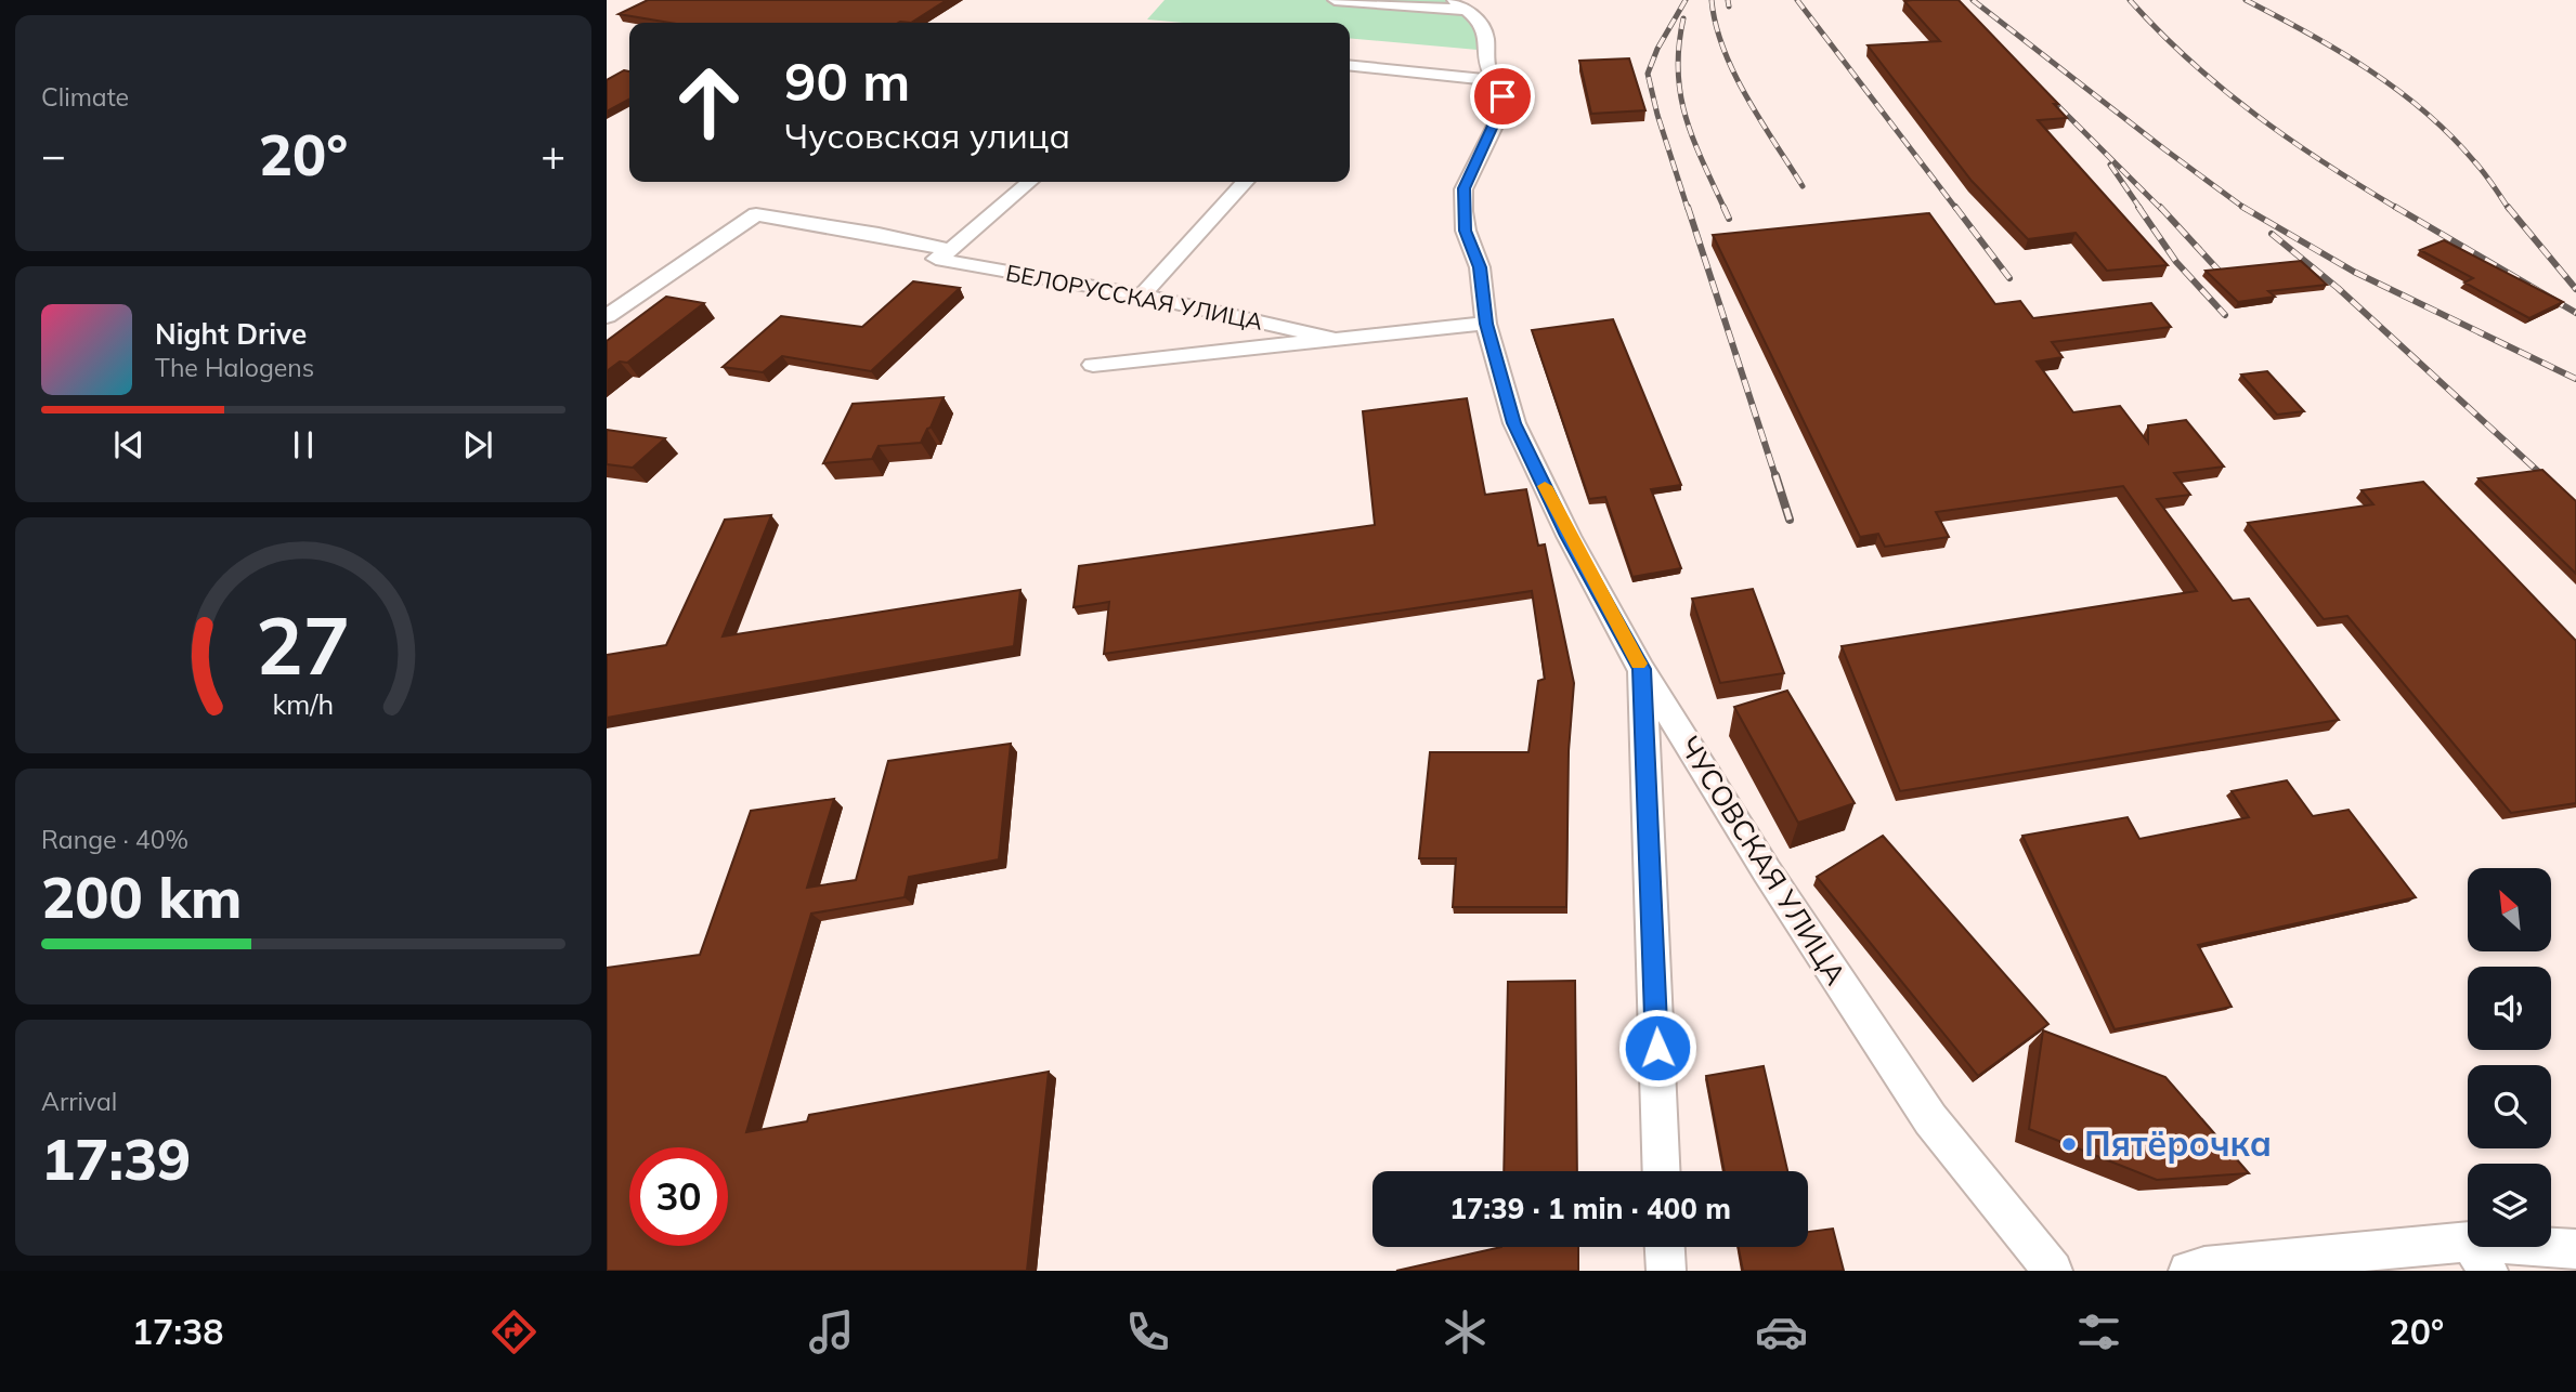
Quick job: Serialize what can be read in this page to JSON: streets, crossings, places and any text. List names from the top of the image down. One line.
{"streets":{"street":["БЕЛОРУССКАЯ УЛИЦА","ЧУСОВСКАЯ УЛИЦА"]},"places":["Пятёрочка"],"north":"top left","page":{"tile":["Climate",["Range · 40%","200 km"],["Arrival","17:39"]],"turn":["90 m","Чусовская улица"],"heat":["−","20°","+"],"song":["Night Drive","The Halogens"],"limit":"30","trip":"17:39 · 1 min · 400 m","tabs":["17:38","20°"],"gauge":["27","km/h"]}}
